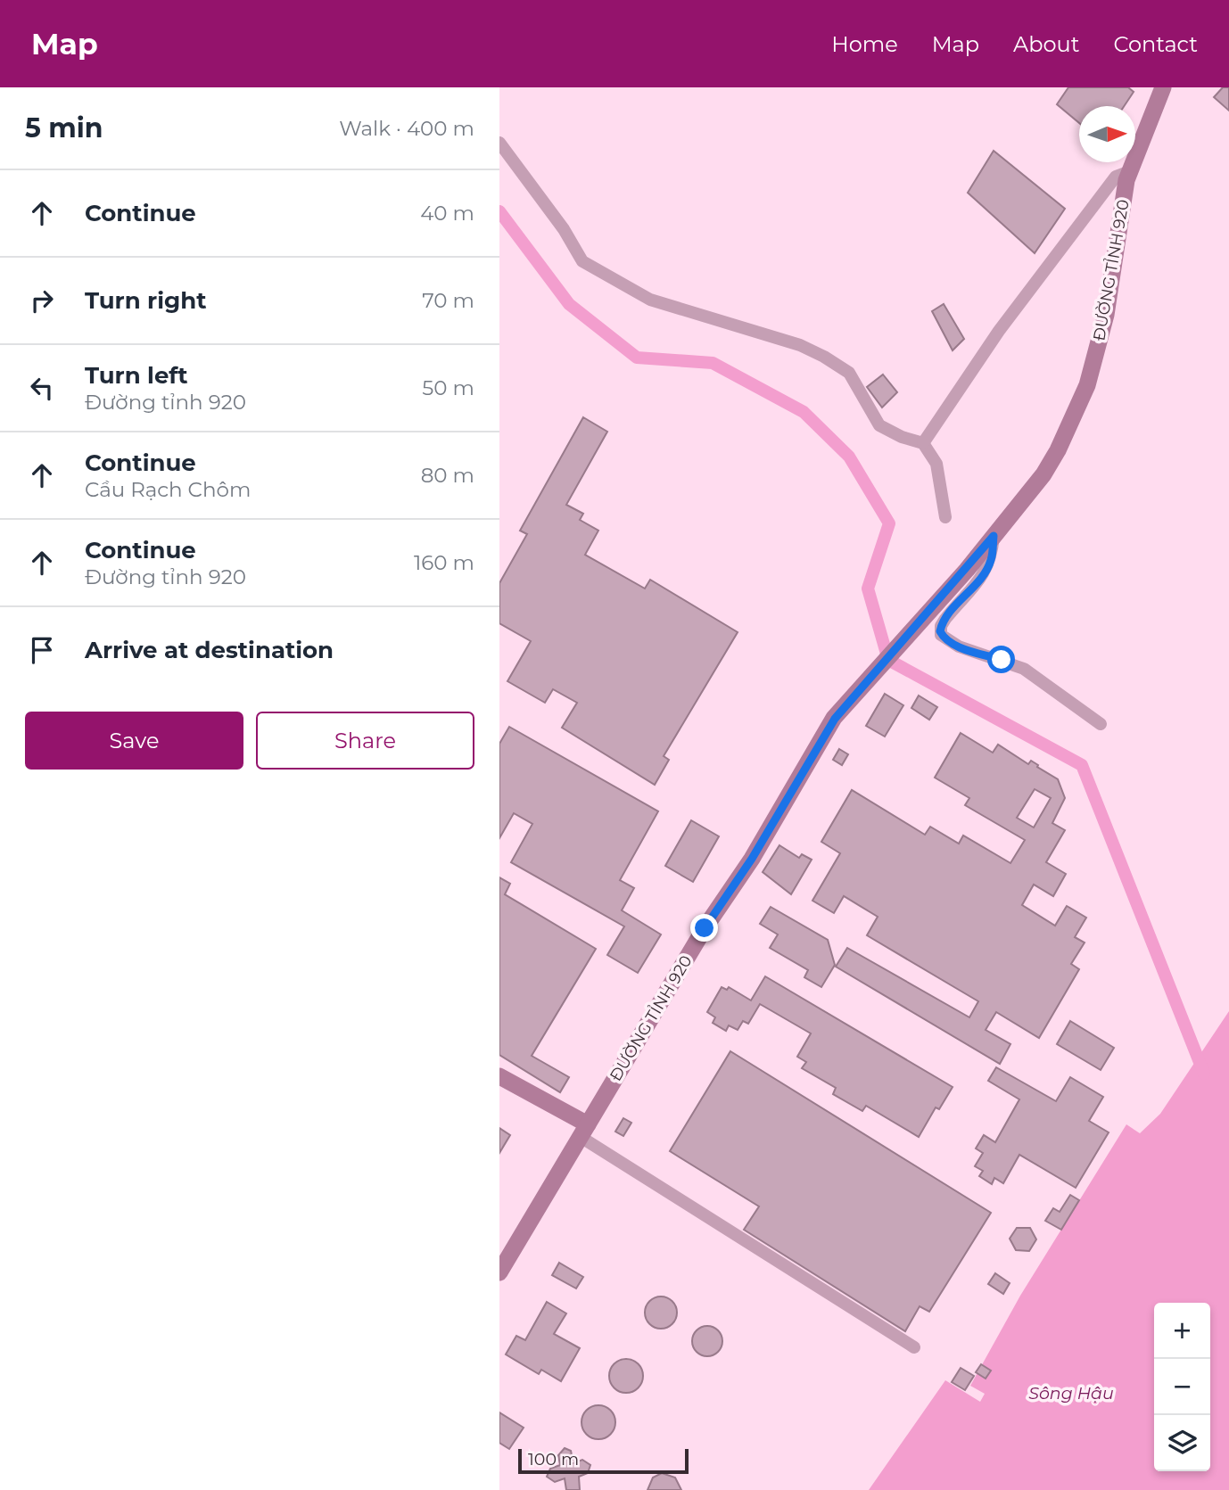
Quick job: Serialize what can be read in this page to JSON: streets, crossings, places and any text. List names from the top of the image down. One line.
{"streets":{"main road":["ĐƯỜNG TỈNH 920"]},"water":["Sông Hậu"],"scale_bar":"100 m","north":"right","page":{"header":"Map","nav":["Home","Map","About","Contact"],"heading":["5 min","Walk · 400 m"],"list":[["Continue","40 m"],["Turn right","70 m"],["Turn left","Đường tỉnh 920","50 m"],["Continue","Cầu Rạch Chôm","80 m"],["Continue","Đường tỉnh 920","160 m"],"Arrive at destination"],"buttons":["Save","Share"],"map_buttons":["+","−"],"scale":"100 m"}}
